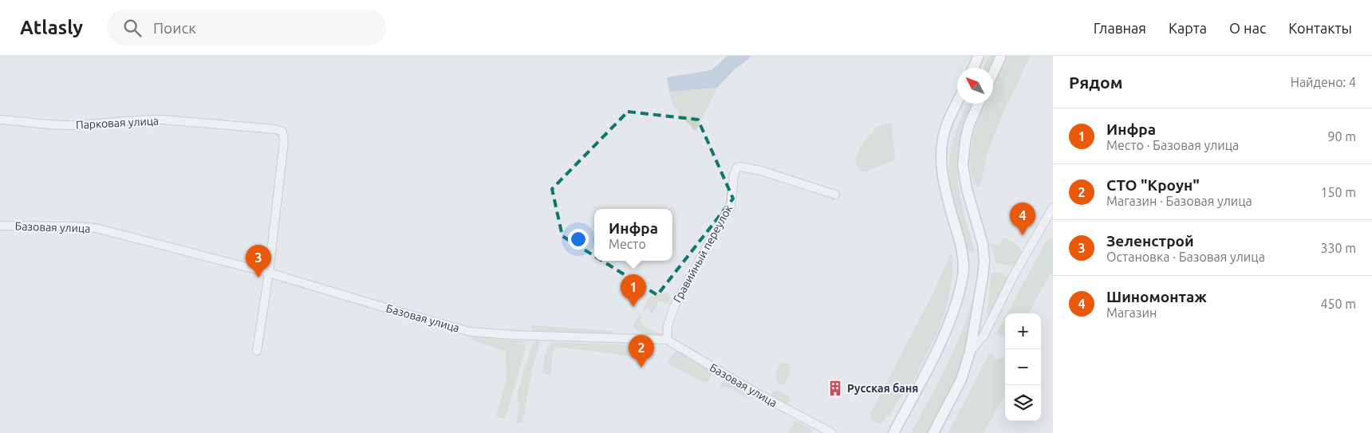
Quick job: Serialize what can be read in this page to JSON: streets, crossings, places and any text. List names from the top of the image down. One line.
{"streets":{"street":["Парковая улица","Базовая улица","Гравийный переулок"]},"crossings":[["Парковая улица","Базовая улица"],["Базовая улица","Гравийный переулок"]],"places":{"building":["Русская баня"]},"north":"top left","page":{"header":"Atlasly","search":"Поиск","nav":["Главная","Карта","О нас","Контакты"],"heading":["Рядом","Найдено: 4"],"list":[{"mark":"1","name":"Инфра","note":"Место · Базовая улица","value":"90 m"},{"mark":"2","name":"СТО \"Кроун\"","note":"Магазин · Базовая улица","value":"150 m"},{"mark":"3","name":"Зеленстрой","note":"Остановка · Базовая улица","value":"330 m"},{"mark":"4","name":"Шиномонтаж","note":"Магазин","value":"450 m"}],"pins":["4","3","1","2"],"popup":["Инфра","Место"],"map_buttons":["+","−"]}}
